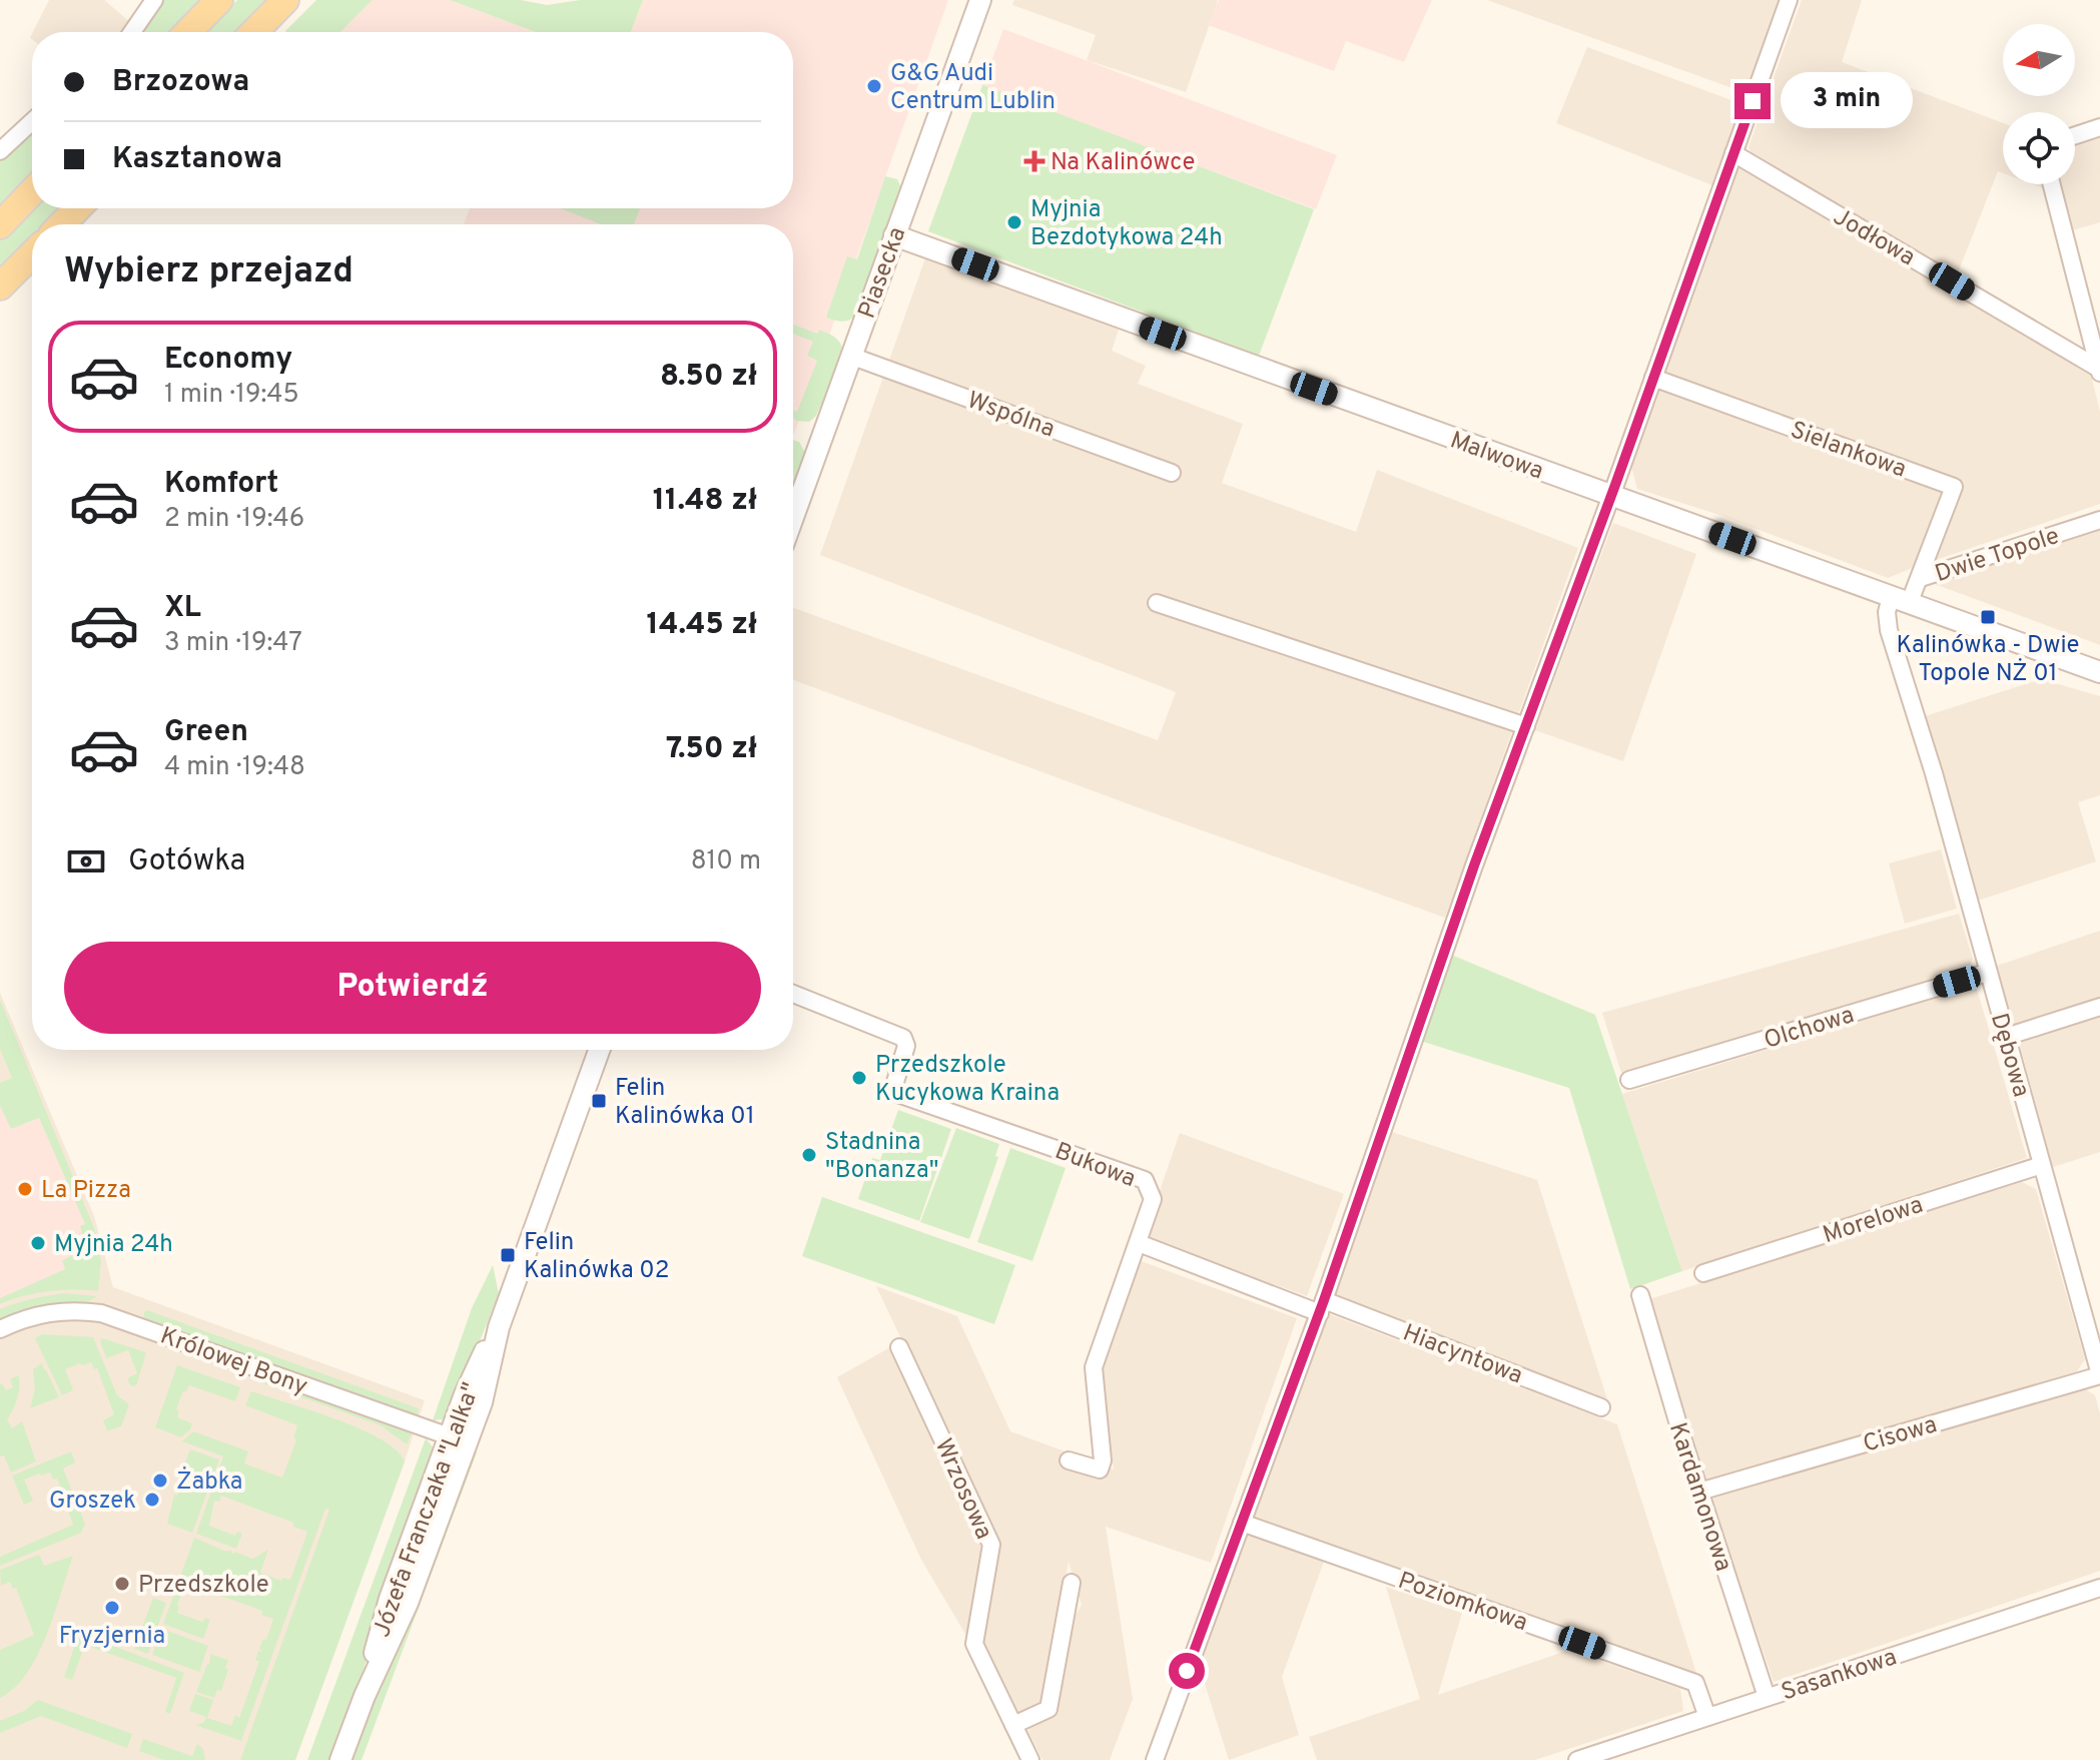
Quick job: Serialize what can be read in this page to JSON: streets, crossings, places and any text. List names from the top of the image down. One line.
{"streets":{"street":["Jodłowa","Piasecka","Wspólna","Sielankowa","Malwowa","Dwie Topole","Olchowa","Dębowa","Bukowa","Morelowa","Hiacyntowa","Królowej Bony","Cisowa","Wrzosowa","Kardamonowa","Józefa Franczaka \"Lalka\"","Poziomkowa","Sasankowa"]},"crossings":[["Piasecka","Wspólna"],["Piasecka","Malwowa"],["Sielankowa","Dwie Topole"],["Malwowa","Dwie Topole"],["Malwowa","Dębowa"],["Dwie Topole","Dębowa"],["Olchowa","Dębowa"],["Dębowa","Morelowa"],["Dębowa","Cisowa"],["Królowej Bony","Józefa Franczaka \"Lalka\""],["Cisowa","Kardamonowa"],["Kardamonowa","Sasankowa"],["Poziomkowa","Sasankowa"]],"places":{"other":["G&G Audi Centrum Lublin","Myjnia Bezdotykowa 24h","Przedszkole Kucykowa Kraina","Stadnina \"Bonanza\"","La Pizza","Myjnia 24h","Żabka","Groszek","Przedszkole","Fryzjernia"],"health":["Na Kalinówce"],"transit":["Kalinówka - Dwie Topole NŻ 01","Felin Kalinówka 01","Felin Kalinówka 02"]},"north":"left","page":{"banner":["Brzozowa","Kasztanowa"],"bubble":"3 min","heading":"Wybierz przejazd","list":[{"name":"Economy","note":"1 min · 19:45","value":"8.50 zł"},{"name":"Komfort","note":"2 min · 19:46","value":"11.48 zł"},{"name":"XL","note":"3 min · 19:47","value":"14.45 zł"},{"name":"Green","note":"4 min · 19:48","value":"7.50 zł"}],"pay":["Gotówka","810 m"],"buttons":"Potwierdź"}}
